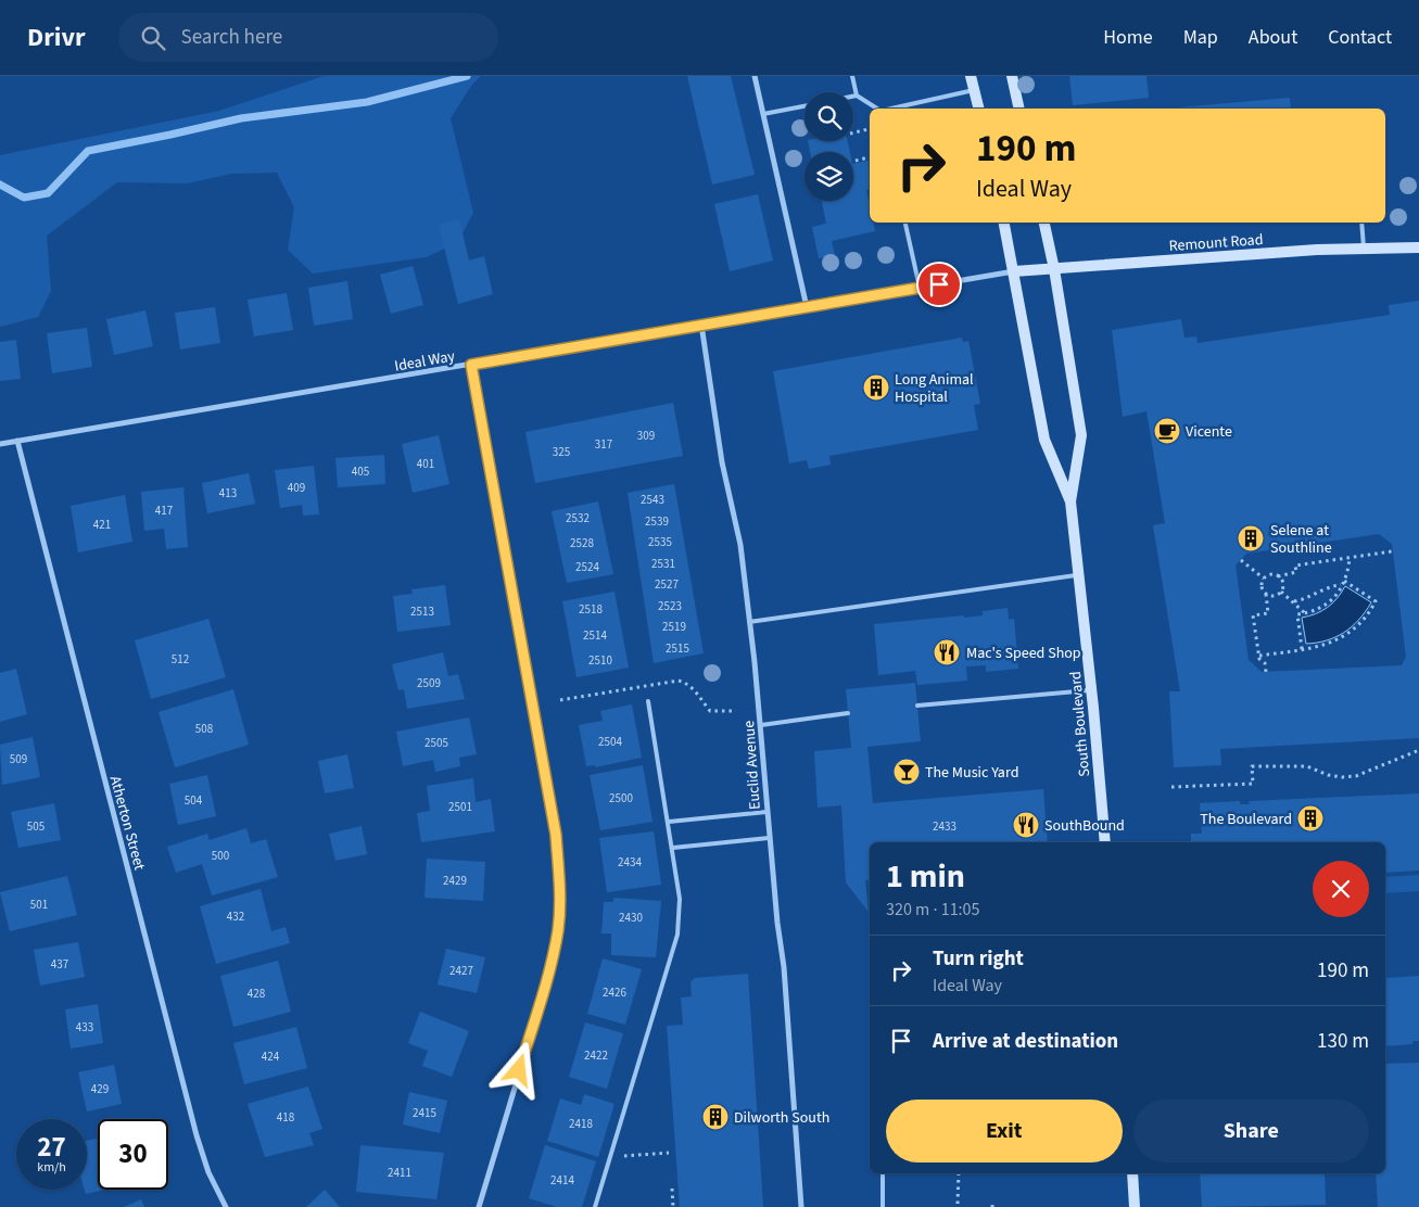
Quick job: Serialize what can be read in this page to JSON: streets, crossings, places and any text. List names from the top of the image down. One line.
{"streets":{"main road":["Remount Road","South Boulevard"],"street":["Ideal Way","Euclid Avenue","Atherton Street"]},"crossings":[["Remount Road","Ideal Way"],["Remount Road","South Boulevard"],["Ideal Way","South Boulevard"],["Ideal Way","Euclid Avenue"],["Ideal Way","Atherton Street"]],"places":{"building":["Long Animal Hospital","Selene at Southline","The Boulevard","Dilworth South"],"cafe":["Vicente"],"restaurant":["Mac's Speed Shop","SouthBound"],"bar":["The Music Yard"]},"house_numbers":["309","317","325","401","405","409","413","2543","417","2532","2539","421","2535","2528","2531","2524","2527","2523","2518","2513","2519","2514","2515","512","2510","2509","508","2504","2505","509","2500","504","2501","505","2433","500","2434","2429","501","432","2430","437","2427","2426","428","433","2422","424","429","2415","418","2418","2411","2414"],"page":{"header":"Drivr","search":"Search here","nav":["Home","Map","About","Contact"],"turn":["190 m","Ideal Way"],"heading":["1 min","320 m · 11:05"],"list":[{"name":"Turn right","note":"Ideal Way","value":"190 m"},{"name":"Arrive at destination","value":"130 m"}],"buttons":["Exit","Share"],"speed":"27 km/h","limit":"30"}}
